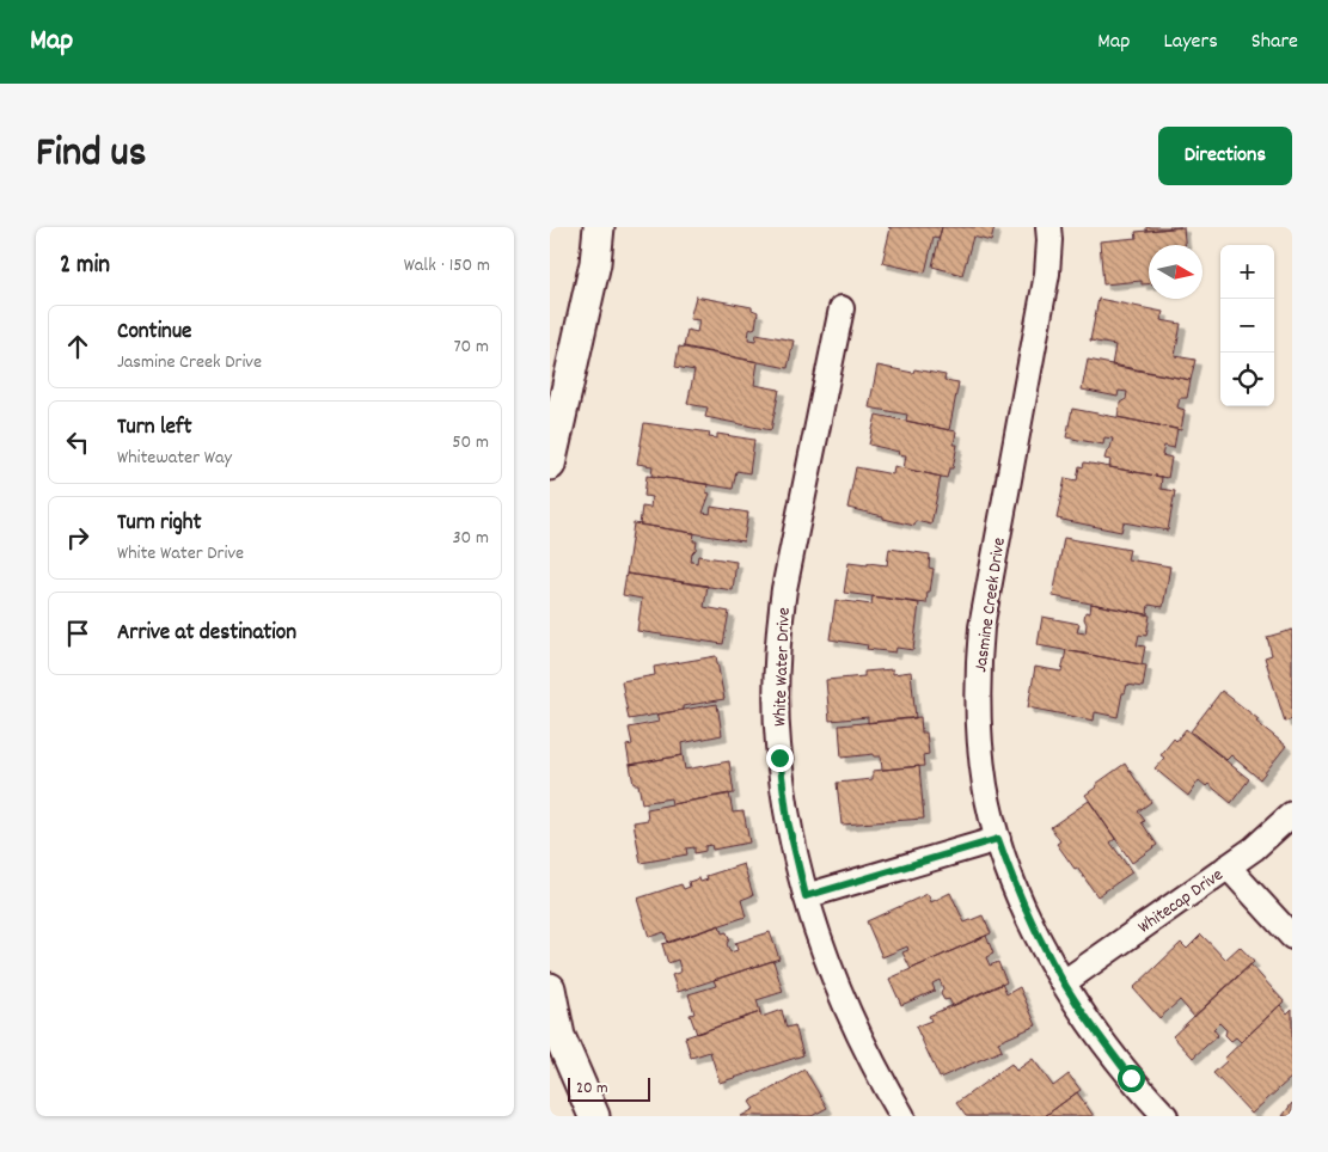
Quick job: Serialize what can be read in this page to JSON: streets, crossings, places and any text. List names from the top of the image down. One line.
{"streets":{"street":["Jasmine Creek Drive","White Water Drive","Whitecap Drive"]},"crossings":[["Jasmine Creek Drive","Whitecap Drive"]],"scale_bar":"20 m","north":"right","page":{"header":"Map","nav":["Map","Layers","Share"],"title":"Find us","buttons":"Directions","heading":["2 min","Walk · 150 m"],"map_buttons":["+","−"],"list":[["Continue","Jasmine Creek Drive","70 m"],["Turn left","Whitewater Way","50 m"],["Turn right","White Water Drive","30 m"],"Arrive at destination"],"scale":"20 m"}}
